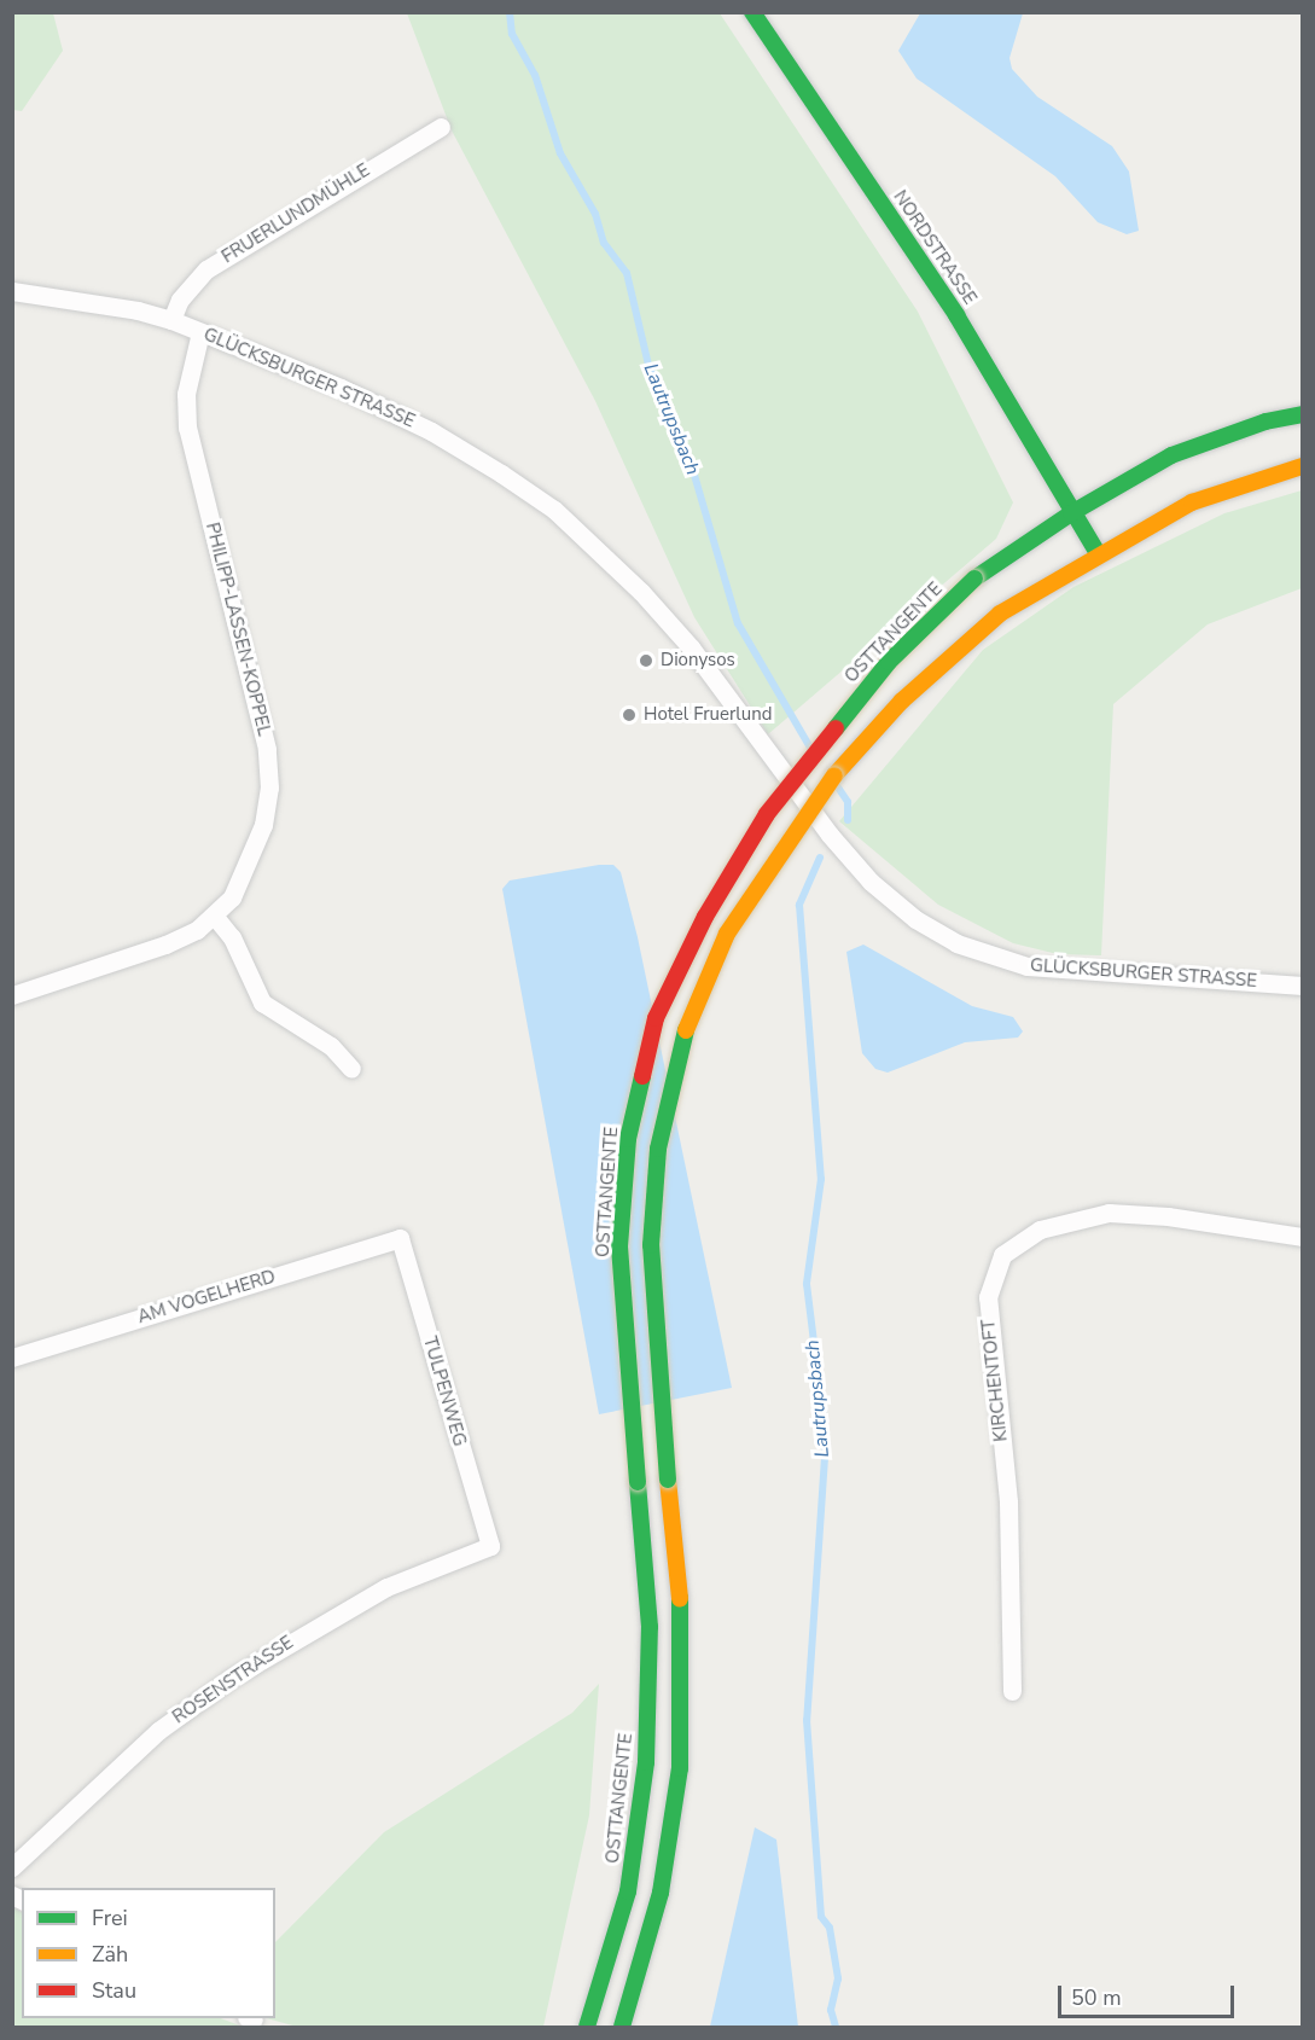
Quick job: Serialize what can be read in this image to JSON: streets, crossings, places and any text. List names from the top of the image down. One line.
{"streets":{"main road":["NORDSTRASSE","OSTTANGENTE"],"street":["FRUERLUNDMÜHLE","GLÜCKSBURGER STRASSE","PHILIPP-LASSEN-KOPPEL","AM VOGELHERD","KIRCHENTOFT","TULPENWEG","ROSENSTRASSE"]},"crossings":[["FRUERLUNDMÜHLE","GLÜCKSBURGER STRASSE"],["NORDSTRASSE","OSTTANGENTE"],["GLÜCKSBURGER STRASSE","PHILIPP-LASSEN-KOPPEL"],["AM VOGELHERD","TULPENWEG"],["TULPENWEG","ROSENSTRASSE"]],"water":["Lautrupsbach"],"places":["Dionysos","Hotel Fruerlund"],"legend":["Frei","Zäh","Stau"],"scale_bar":"50 m"}
